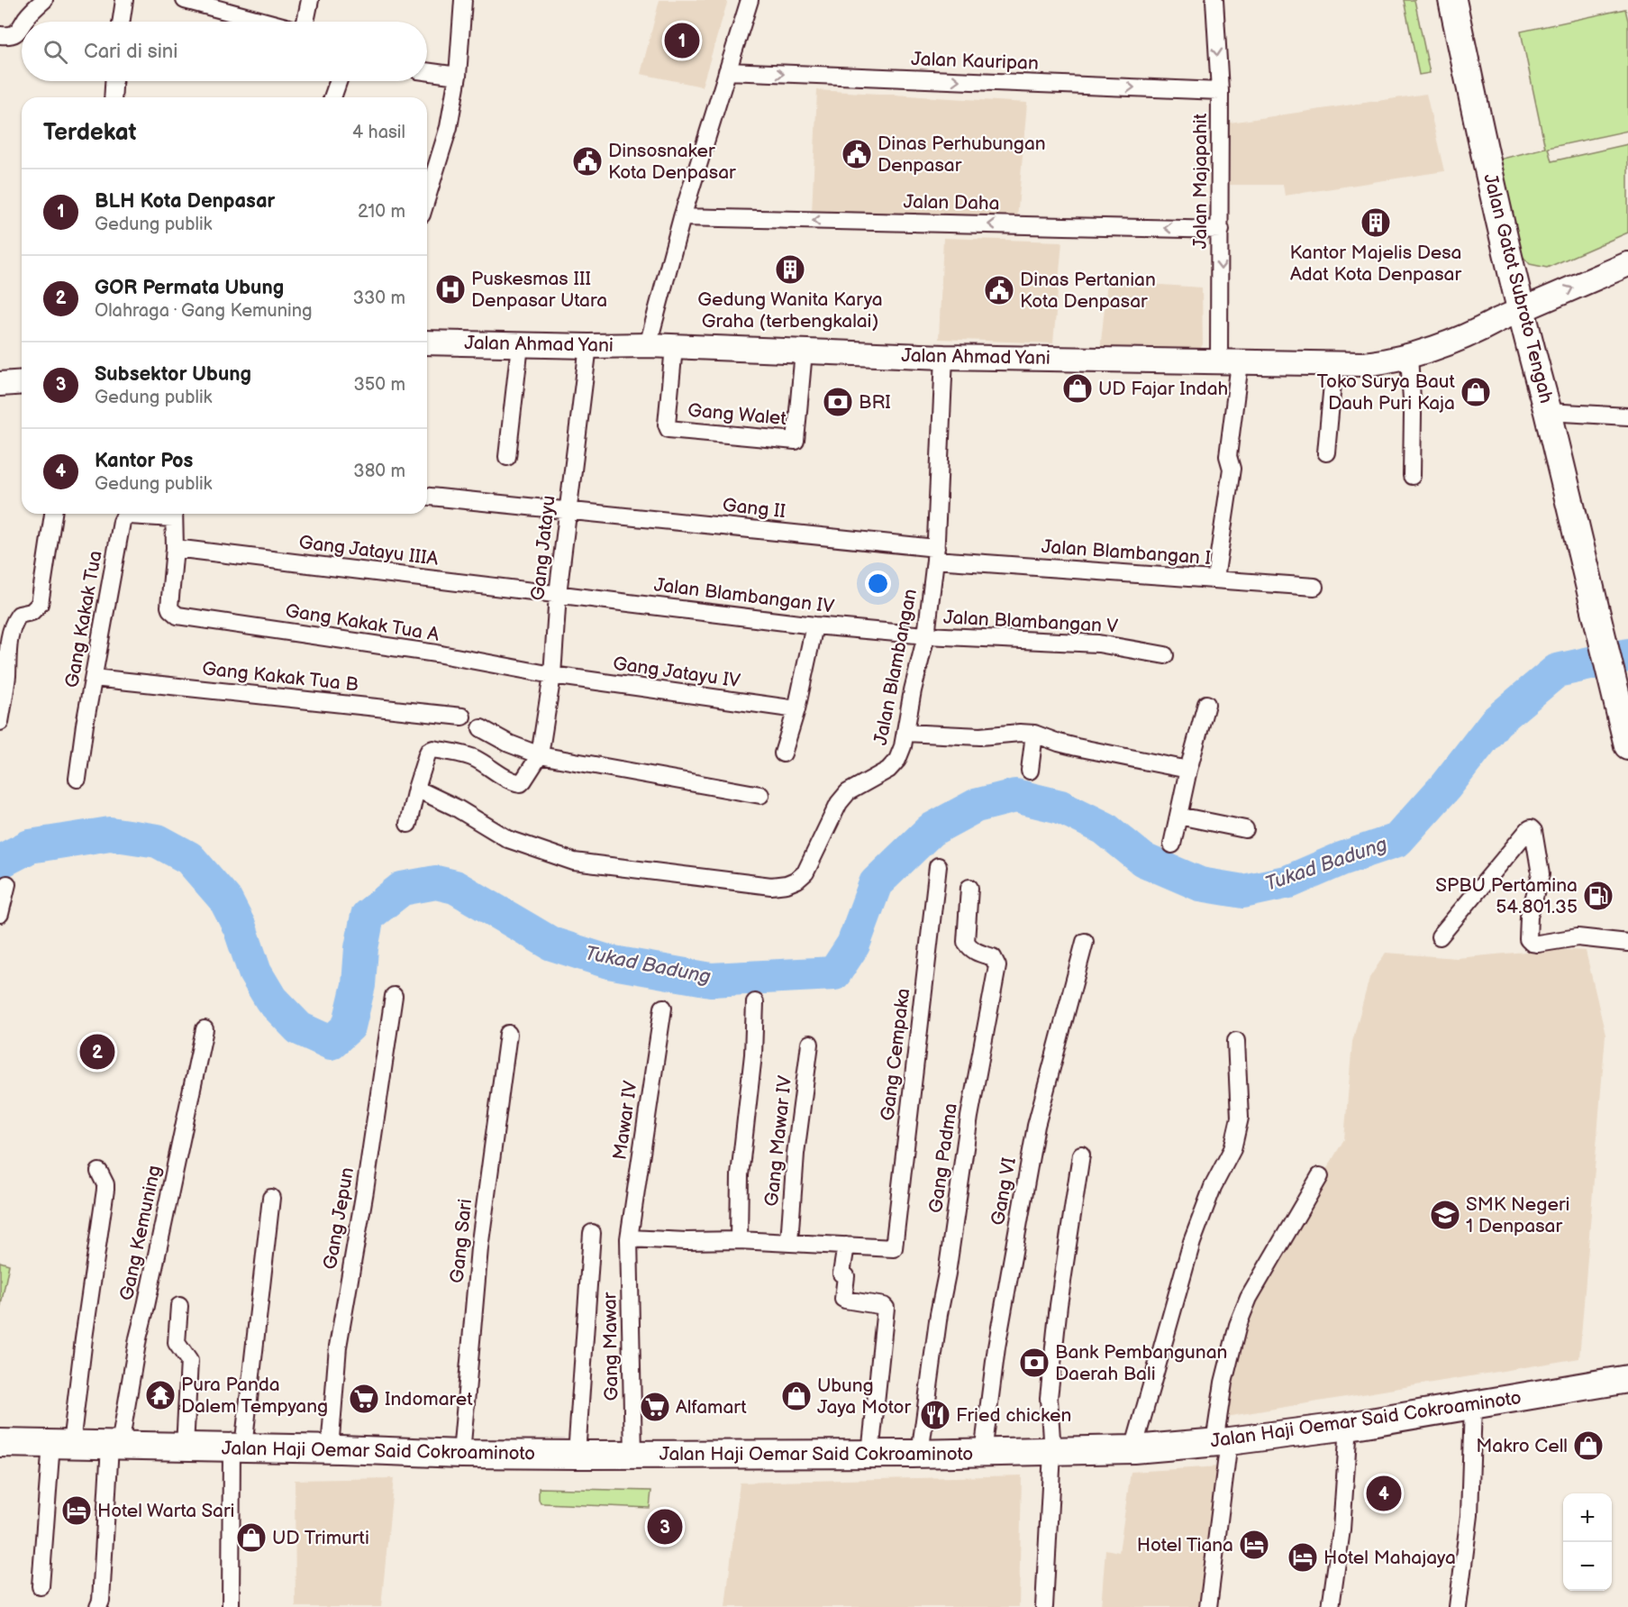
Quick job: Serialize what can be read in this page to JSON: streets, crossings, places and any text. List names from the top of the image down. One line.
{"streets":{"highway":["Jalan Gatot Subroto Tengah","Jalan Haji Oemar Said Cokroaminoto"],"main road":["Jalan Ahmad Yani"],"street":["Jalan Kauripan","Jalan Majapahit","Jalan Daha","Gang Walet","Gang II","Gang Jatayu","Gang Jatayu IIIA","Jalan Blambangan I","Jalan Blambangan IV","Gang Kakak Tua","Jalan Blambangan V","Gang Kakak Tua A","Jalan Blambangan","Gang Jatayu IV","Gang Kakak Tua B","Gang Cempaka","Mawar IV","Gang Mawar IV","Gang Padma","Gang VI","Gang Jepun","Gang Kemuning","Gang Sari","Gang Mawar"]},"crossings":[["Jalan Kauripan","Jalan Majapahit"],["Jalan Majapahit","Jalan Daha"],["Jalan Majapahit","Jalan Ahmad Yani"],["Jalan Majapahit","Jalan Blambangan I"],["Jalan Gatot Subroto Tengah","Jalan Ahmad Yani"],["Jalan Ahmad Yani","Gang Walet"],["Jalan Ahmad Yani","Gang Jatayu"],["Jalan Ahmad Yani","Jalan Blambangan"],["Gang II","Gang Jatayu"],["Gang II","Jalan Blambangan I"],["Gang II","Jalan Blambangan"],["Gang Jatayu","Gang Jatayu IIIA"],["Gang Jatayu","Jalan Blambangan IV"],["Gang Jatayu","Gang Kakak Tua A"],["Gang Jatayu","Gang Jatayu IV"],["Gang Jatayu IIIA","Jalan Blambangan IV"],["Gang Jatayu IIIA","Gang Kakak Tua"],["Jalan Blambangan I","Jalan Blambangan"],["Jalan Blambangan IV","Jalan Blambangan V"],["Jalan Blambangan IV","Jalan Blambangan"],["Gang Kakak Tua","Gang Kakak Tua A"],["Gang Kakak Tua","Gang Kakak Tua B"],["Jalan Blambangan V","Jalan Blambangan"],["Gang Kakak Tua A","Gang Jatayu IV"],["Mawar IV","Gang Mawar"],["Gang Padma","Jalan Haji Oemar Said Cokroaminoto"],["Gang VI","Jalan Haji Oemar Said Cokroaminoto"],["Gang Jepun","Jalan Haji Oemar Said Cokroaminoto"],["Gang Kemuning","Jalan Haji Oemar Said Cokroaminoto"],["Gang Sari","Jalan Haji Oemar Said Cokroaminoto"],["Gang Mawar","Jalan Haji Oemar Said Cokroaminoto"]],"one_way":["Jalan Kauripan","Jalan Majapahit","Jalan Daha"],"water":["Tukad Badung"],"places":{"public building":["Dinas Perhubungan Denpasar","Dinsosnaker Kota Denpasar","Dinas Pertanian Kota Denpasar"],"building":["Kantor Majelis Desa Adat Kota Denpasar","Gedung Wanita Karya Graha (terbengkalai)"],"hospital":["Puskesmas III Denpasar Utara"],"shop":["UD Fajar Indah","Toko Surya Baut Dauh Puri Kaja","Ubung Jaya Motor","Makro Cell","UD Trimurti"],"bank":["BRI","Bank Pembangunan Daerah Bali"],"fuel station":["SPBU Pertamina 54.801.35"],"school or university":["SMK Negeri 1 Denpasar"],"temple":["Pura Panda Dalem Tempyang"],"supermarket":["Indomaret","Alfamart"],"restaurant":["Fried chicken"],"hotel":["Hotel Warta Sari","Hotel Tiana","Hotel Mahajaya"]},"page":{"pins":["1","2","4","3"],"search":"Cari di sini","heading":["Terdekat","4 hasil"],"list":[{"mark":"1","name":"BLH Kota Denpasar","note":"Gedung publik","value":"210 m"},{"mark":"2","name":"GOR Permata Ubung","note":"Olahraga · Gang Kemuning","value":"330 m"},{"mark":"3","name":"Subsektor Ubung","note":"Gedung publik","value":"350 m"},{"mark":"4","name":"Kantor Pos","note":"Gedung publik","value":"380 m"}],"map_buttons":["+","−"]}}
